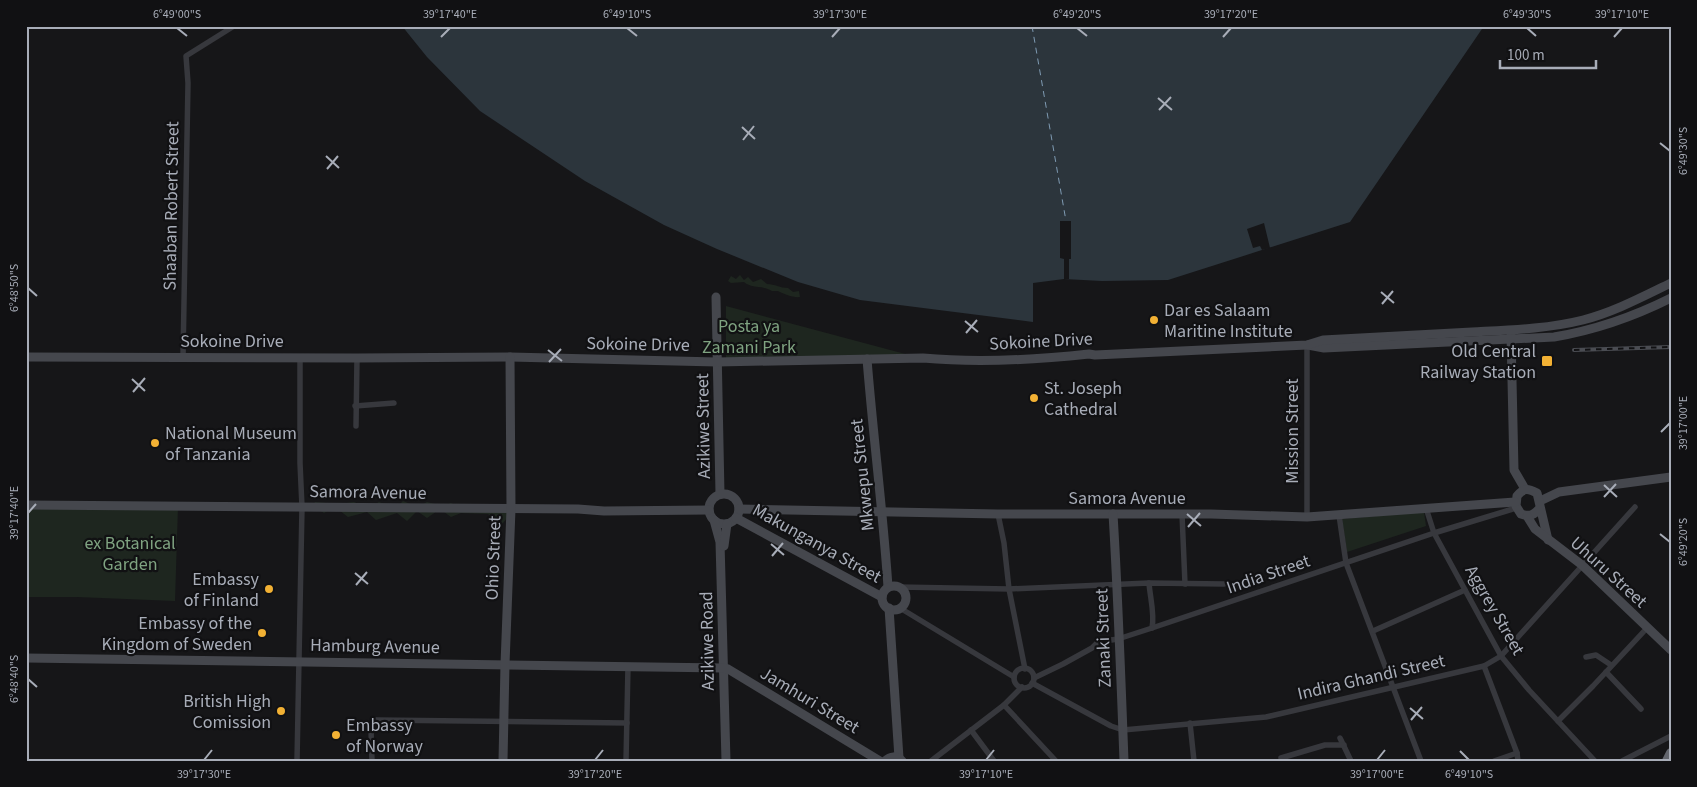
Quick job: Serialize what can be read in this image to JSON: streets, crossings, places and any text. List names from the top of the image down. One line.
{"streets":{"street":["Shaaban Robert Street","Sokoine Drive","Azikiwe Street","Mission Street","Mkwepu Street","Samora Avenue","Makunganya Street","Ohio Street","Uhuru Street","India Street","Aggrey Street","Zanaki Street","Azikiwe Road","Hamburg Avenue","Indira Ghandi Street","Jamhuri Street"]},"crossings":[["Shaaban Robert Street","Sokoine Drive"],["Sokoine Drive","Azikiwe Street"],["Sokoine Drive","Mission Street"],["Sokoine Drive","Mkwepu Street"],["Sokoine Drive","Ohio Street"],["Azikiwe Street","Samora Avenue"],["Azikiwe Street","Makunganya Street"],["Azikiwe Street","Azikiwe Road"],["Mission Street","Samora Avenue"],["Mkwepu Street","Samora Avenue"],["Mkwepu Street","Makunganya Street"],["Samora Avenue","Makunganya Street"],["Samora Avenue","Ohio Street"],["Samora Avenue","Uhuru Street"],["Samora Avenue","India Street"],["Samora Avenue","Aggrey Street"],["Samora Avenue","Zanaki Street"],["Samora Avenue","Azikiwe Road"],["Makunganya Street","Azikiwe Road"],["Ohio Street","Hamburg Avenue"],["Uhuru Street","India Street"],["Uhuru Street","Indira Ghandi Street"],["India Street","Aggrey Street"],["India Street","Zanaki Street"],["Aggrey Street","Indira Ghandi Street"],["Zanaki Street","Indira Ghandi Street"],["Azikiwe Road","Hamburg Avenue"],["Azikiwe Road","Jamhuri Street"],["Hamburg Avenue","Jamhuri Street"]],"parks":["Posta ya Zamani Park","ex Botanical Garden"],"places":{"other":["Dar es Salaam Maritine Institute","St. Joseph Cathedral","National Museum of Tanzania","Embassy of Finland","Embassy of the Kingdom of Sweden","British High Comission","Embassy of Norway"],"transit":["Old Central Railway Station"]},"scale_bar":"100 m","coordinates":["6°49'00\"S","39°17'40\"E","6°49'10\"S","39°17'30\"E","6°49'20\"S","39°17'20\"E","6°49'30\"S","39°17'10\"E","6°48'50\"S","39°17'00\"E","6°48'40\"S"]}
